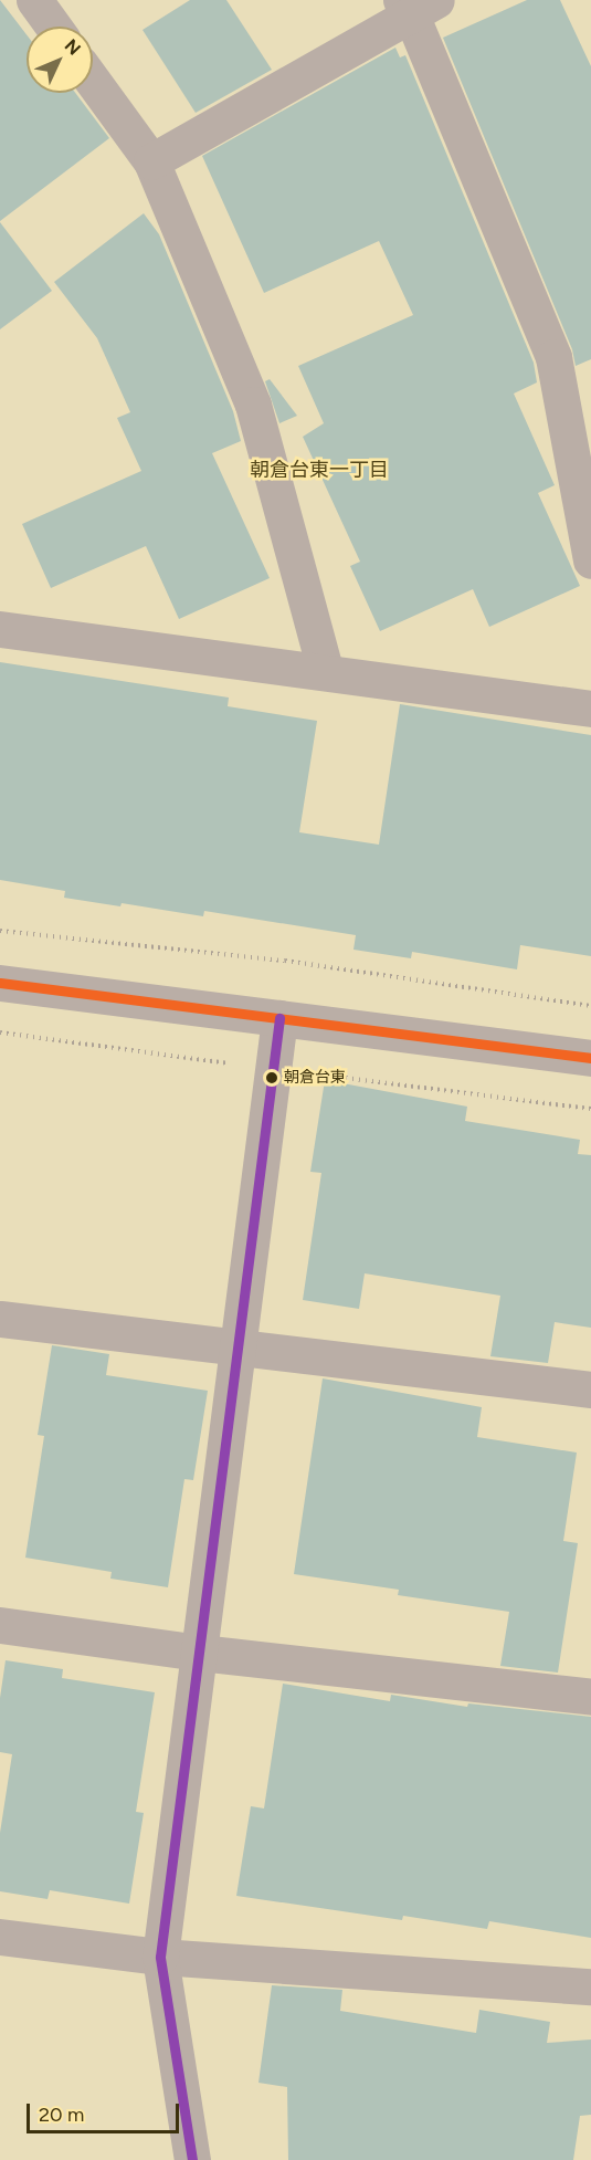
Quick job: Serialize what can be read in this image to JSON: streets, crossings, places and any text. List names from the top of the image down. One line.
{"districts":["朝倉台東一丁目"],"places":["朝倉台東"],"scale_bar":"20 m","north":"top right"}
